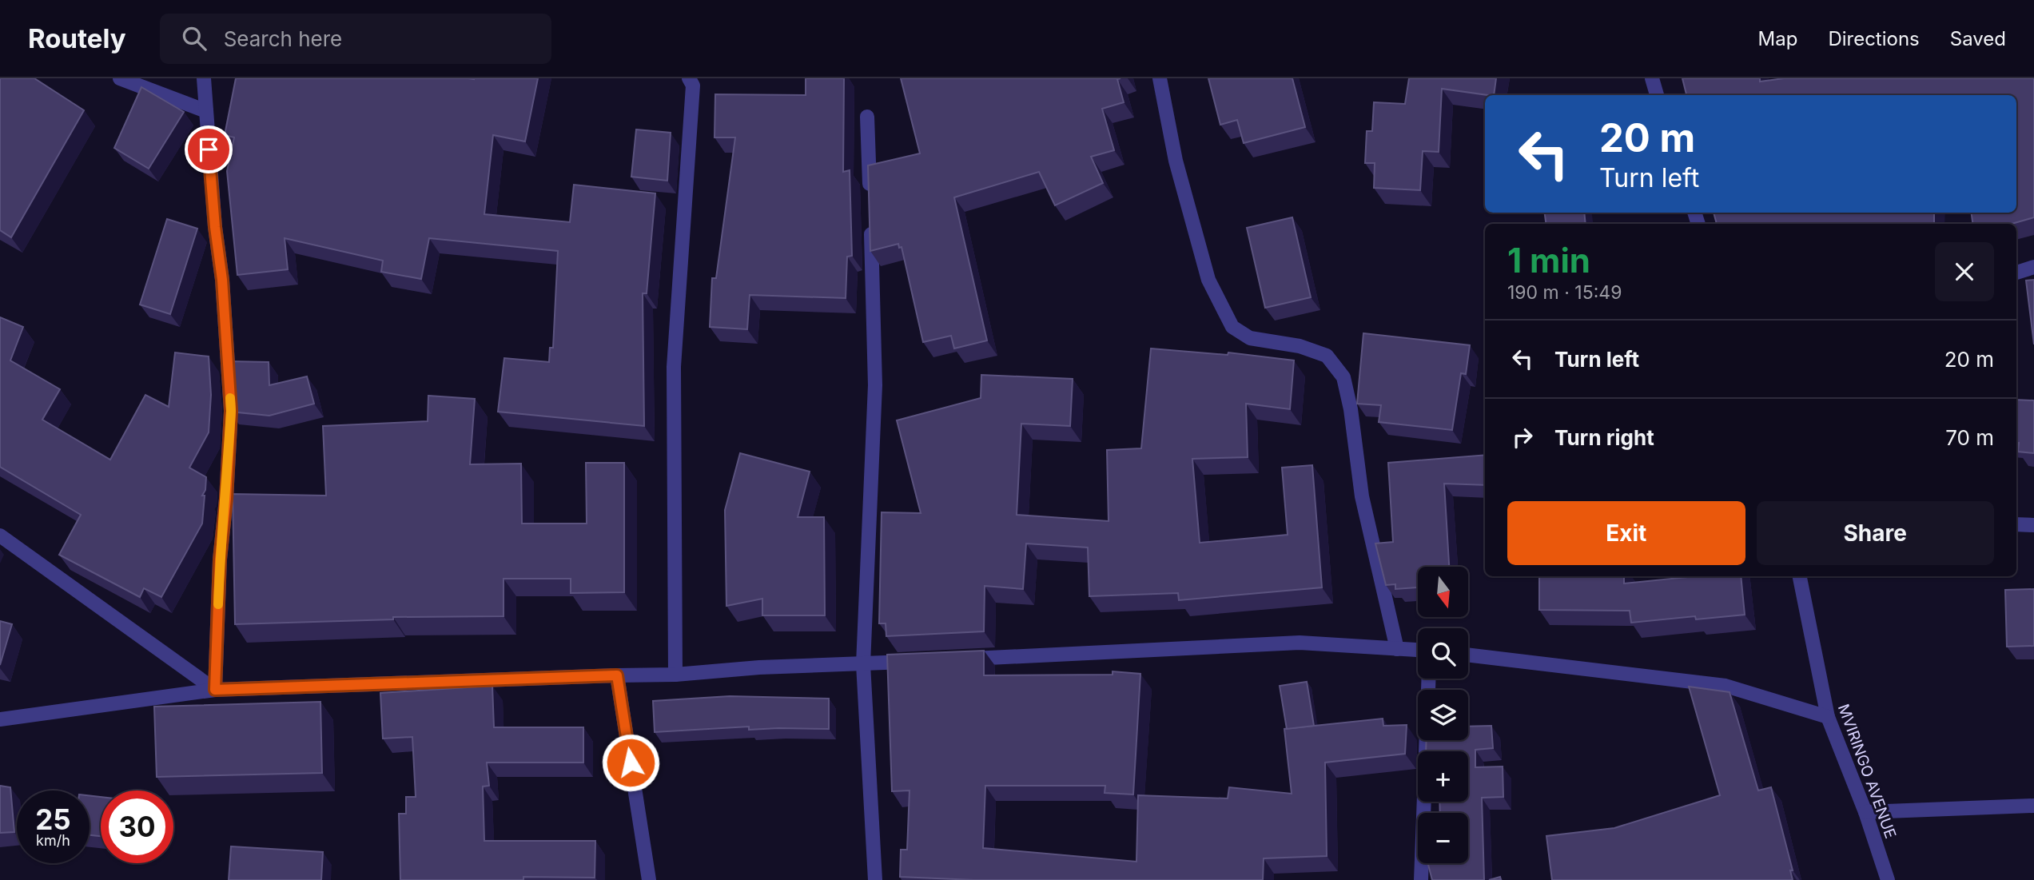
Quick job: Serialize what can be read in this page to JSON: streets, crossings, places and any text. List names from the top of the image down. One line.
{"streets":{"street":["MVIRINGO AVENUE"]},"north":"bottom","page":{"header":"Routely","search":"Search here","nav":["Map","Directions","Saved"],"turn":["20 m","Turn left"],"heading":["1 min","190 m · 15:49"],"list":[{"name":"Turn left","value":"20 m"},{"name":"Turn right","value":"70 m"}],"buttons":["Exit","Share"],"map_buttons":["+","−"],"speed":"25 km/h","limit":"30"}}
